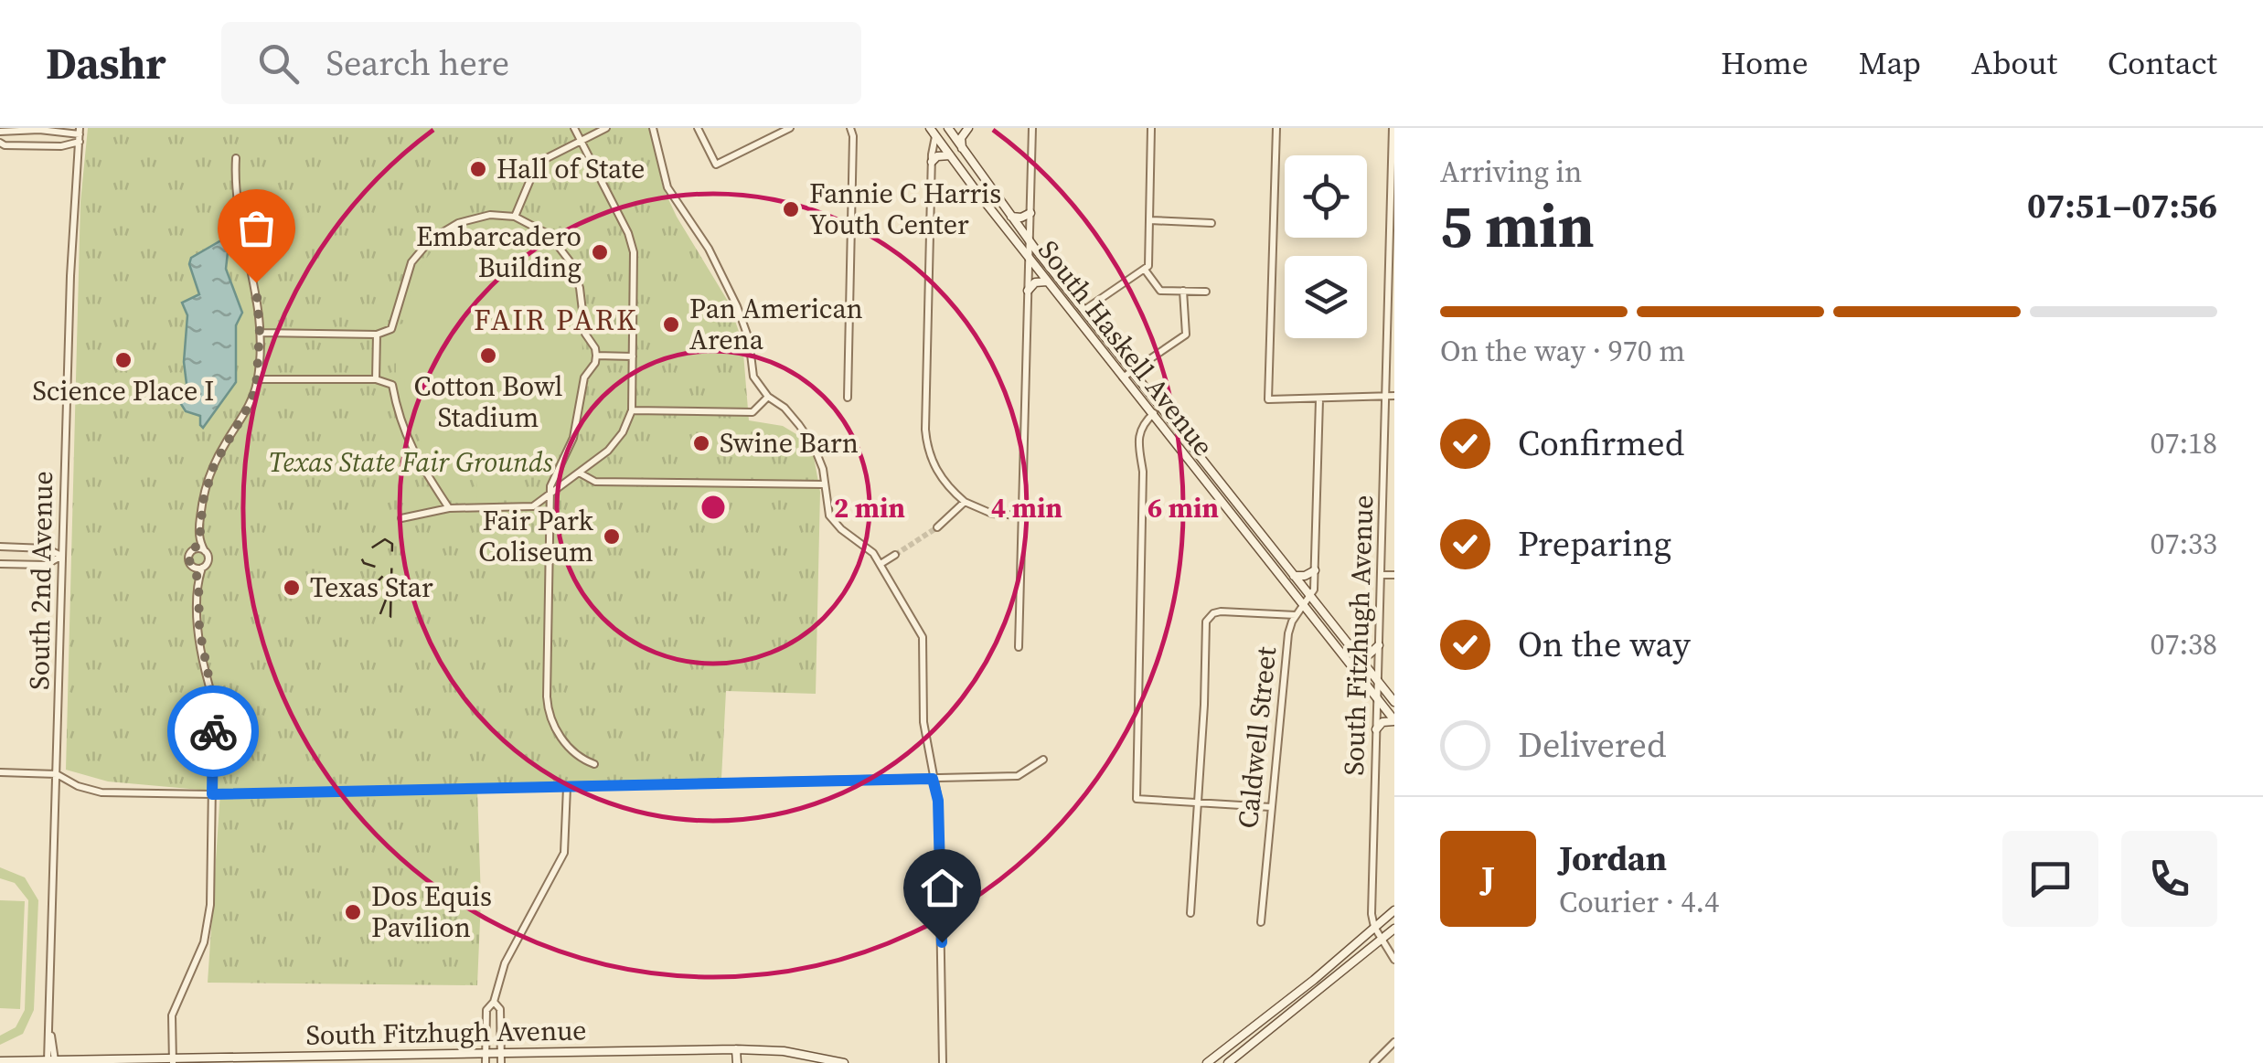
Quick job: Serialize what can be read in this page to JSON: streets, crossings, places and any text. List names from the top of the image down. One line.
{"streets":{"main road":["South Haskell Avenue","South Fitzhugh Avenue"],"street":["South 2nd Avenue","Caldwell Street"]},"crossings":[["South Haskell Avenue","South Fitzhugh Avenue"],["South Haskell Avenue","Caldwell Street"],["South 2nd Avenue","South Fitzhugh Avenue"]],"districts":["FAIR PARK"],"parks":["Texas State Fair Grounds"],"places":["Hall of State","Fannie C Harris Youth Center","Embarcadero Building","Pan American Arena","Cotton Bowl Stadium","Science Place I","Swine Barn","Fair Park Coliseum","Texas Star","Dos Equis Pavilion"],"page":{"header":"Dashr","search":"Search here","nav":["Home","Map","About","Contact"],"heading":["5 min","Arriving in","07:51–07:56"],"panel":["Jordan","Courier · 4.4"],"bar":"On the way · 970 m","list":[["Confirmed","07:18"],["Preparing","07:33"],["On the way","07:38"],"Delivered"],"round":"J"},"rings":["2 min","4 min","6 min"]}
